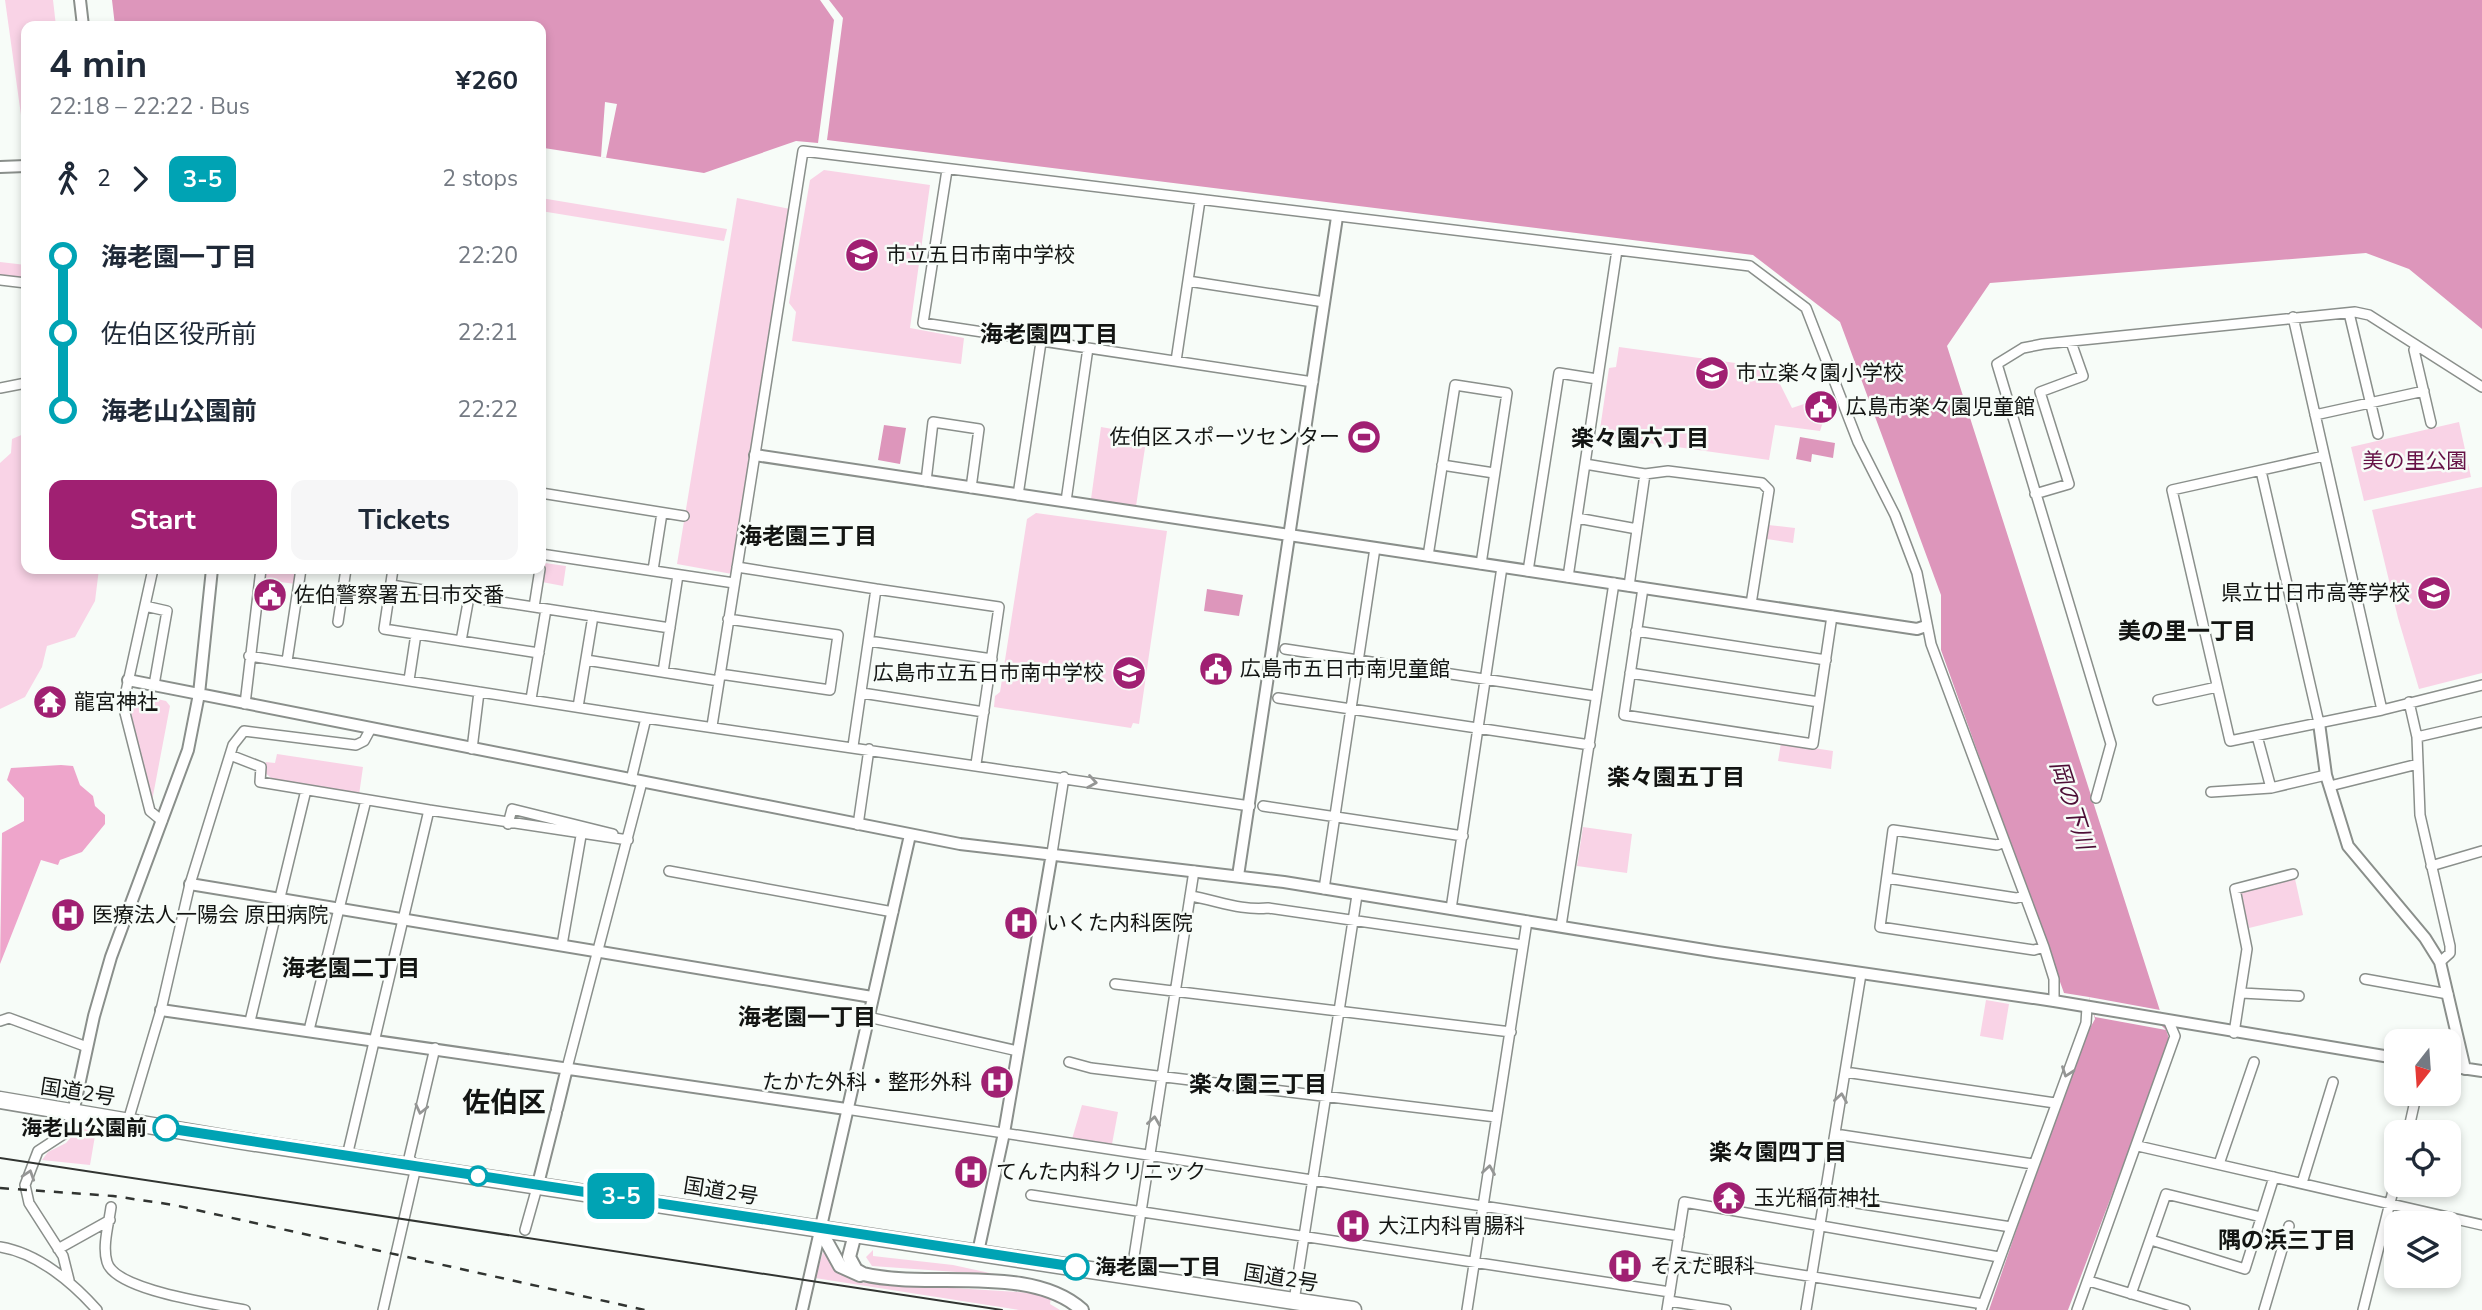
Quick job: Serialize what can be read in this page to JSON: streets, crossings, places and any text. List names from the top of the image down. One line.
{"streets":{"highway":["国道2号"]},"districts":["海老園四丁目","楽々園六丁目","海老園三丁目","美の里一丁目","楽々園五丁目","海老園二丁目","海老園一丁目","楽々園三丁目","佐伯区","楽々園四丁目","隅の浜三丁目"],"water":["岡の下川"],"parks":["美の里公園"],"places":{"school or university":["市立五日市南中学校","市立楽々園小学校","県立廿日市高等学校","広島市立五日市南中学校"],"public building":["広島市楽々園児童館","佐伯警察署五日市交番","広島市五日市南児童館"],"sports":["佐伯区スポーツセンター"],"temple":["龍宮神社","玉光稲荷神社"],"hospital":["医療法人一陽会 原田病院","いくた内科医院","たかた外科・整形外科","てんた内科クリニック","大江内科胃腸科","そえだ眼科"],"other":["海老山公園前","海老園一丁目"]},"lines":["bus line 3-5"],"north":"bottom","page":{"on_map":"3-5","heading":["4 min","22:18 – 22:22 · Bus","¥260"],"legs":["2","3-5","2 stops"],"list":[{"name":"海老園一丁目","value":"22:20"},{"name":"佐伯区役所前","value":"22:21"},{"name":"海老山公園前","value":"22:22"}],"buttons":["Start","Tickets"]}}
